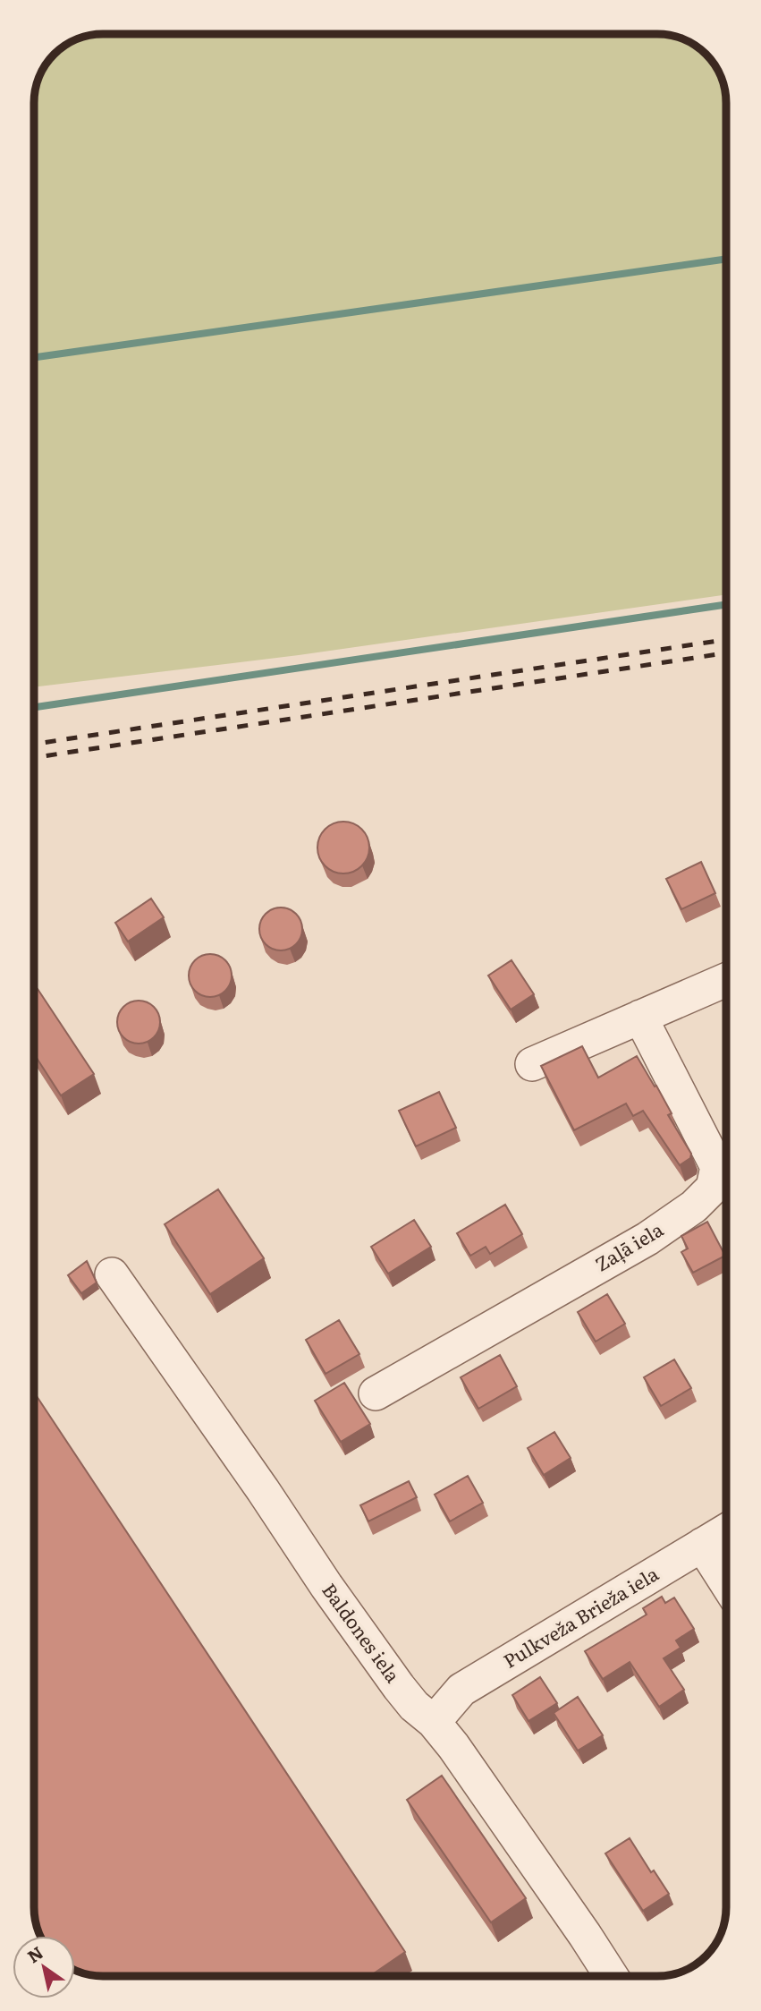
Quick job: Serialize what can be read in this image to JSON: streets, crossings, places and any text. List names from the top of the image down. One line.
{"streets":{"street":["Zaļā iela","Pulkveža Brieža iela","Baldones iela"]},"crossings":[["Pulkveža Brieža iela","Baldones iela"]],"north":"top left"}
